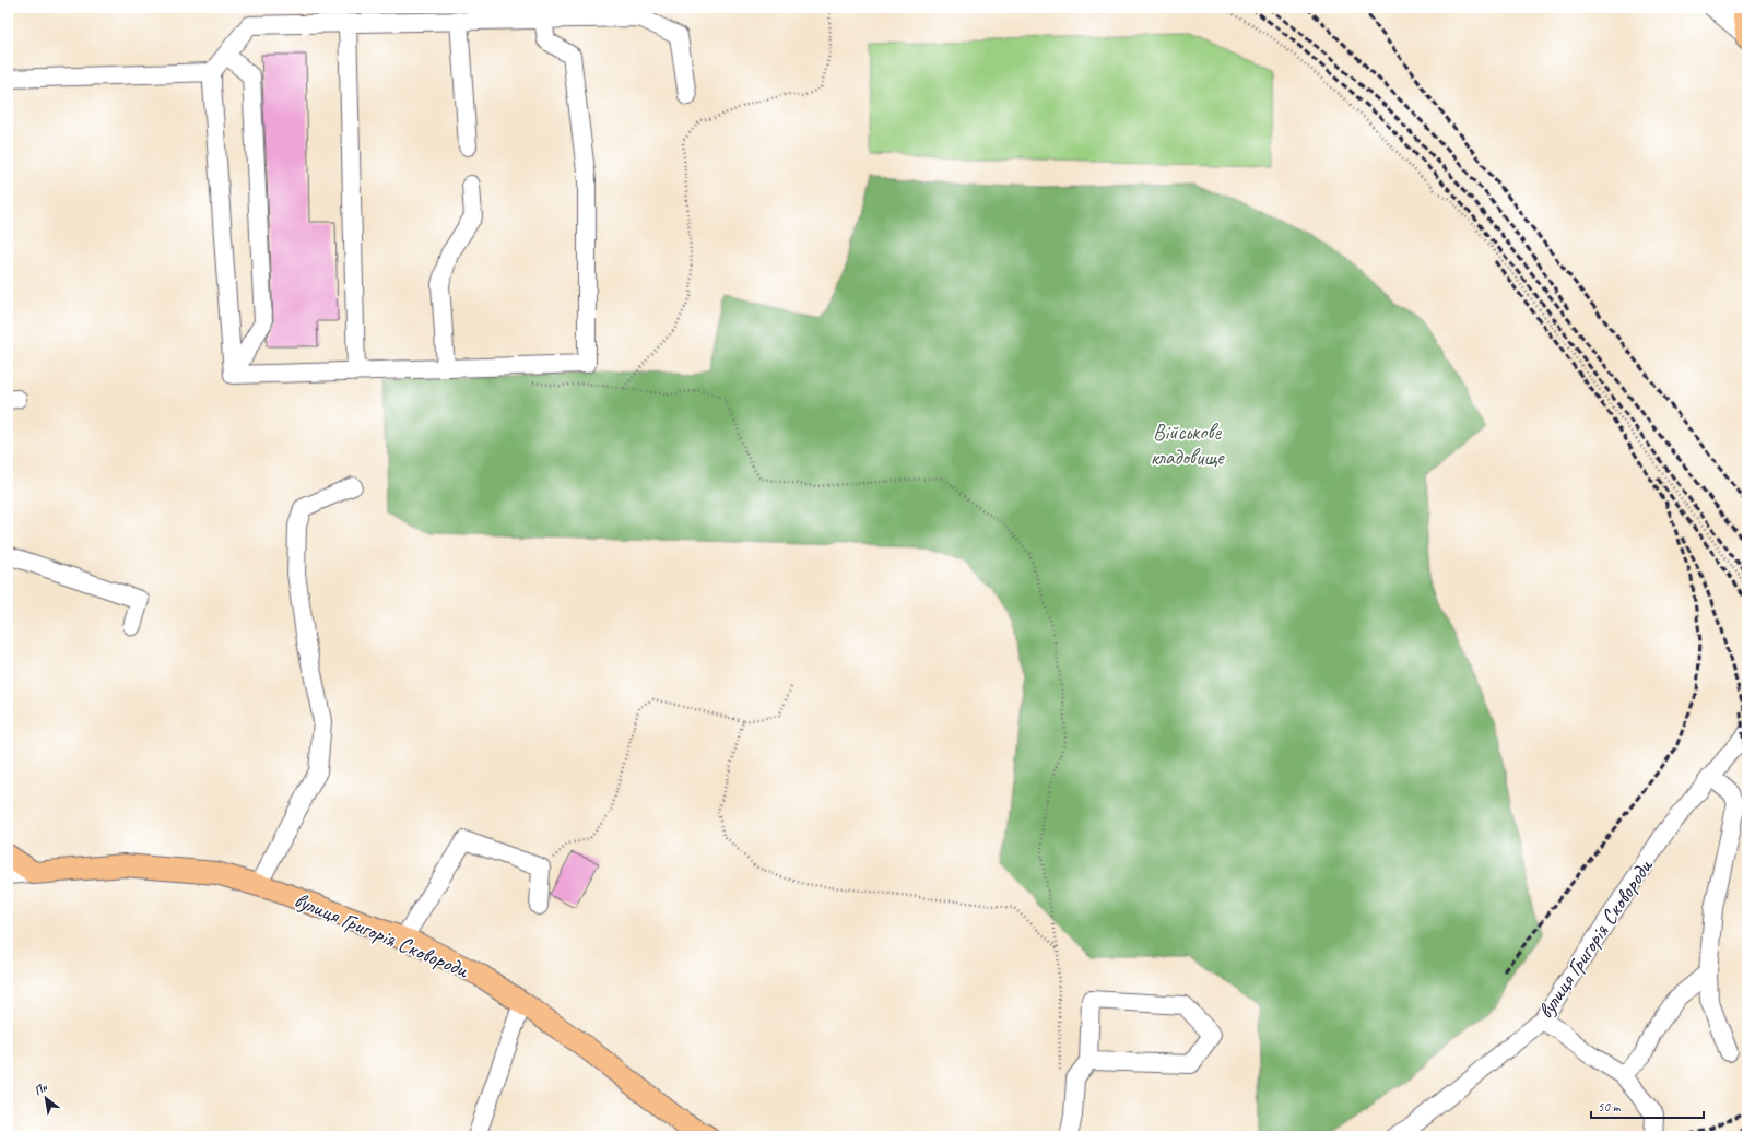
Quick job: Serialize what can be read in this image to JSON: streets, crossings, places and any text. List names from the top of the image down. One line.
{"streets":{"main road":["вулиця Григорія Сковороди"]},"parks":["Військове кладовище"],"scale_bar":"50 m","north":"top left"}
